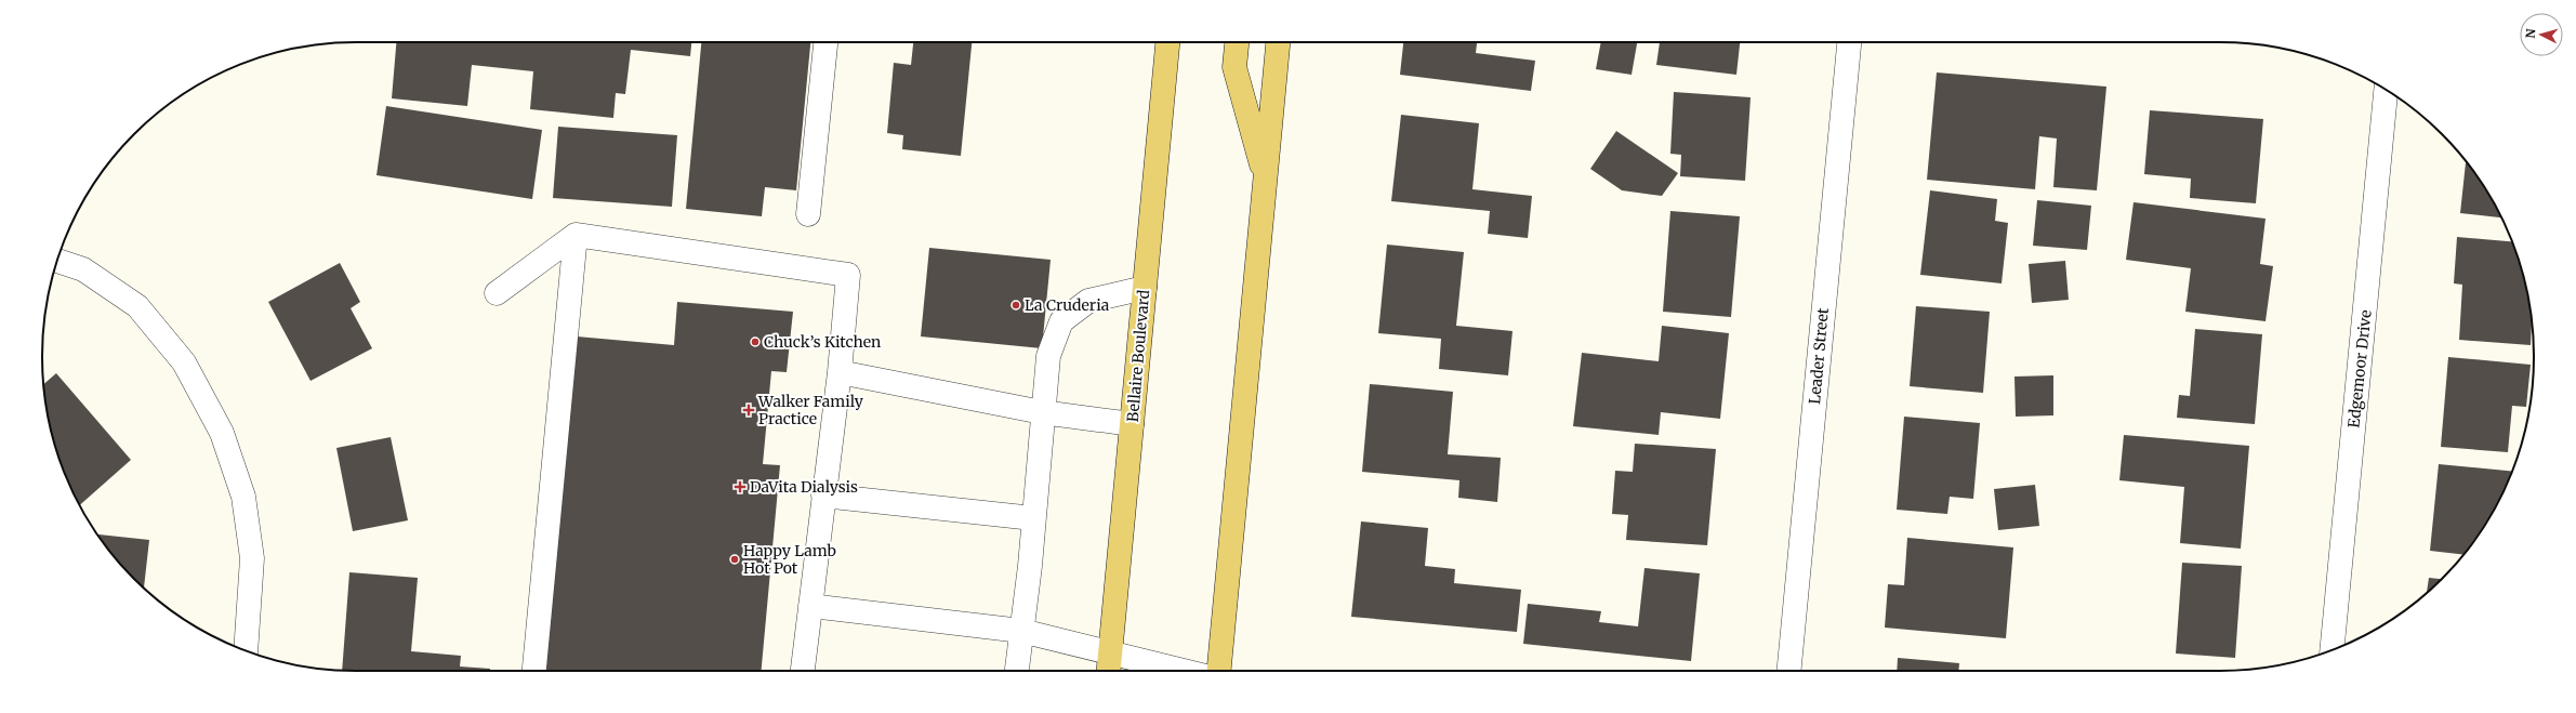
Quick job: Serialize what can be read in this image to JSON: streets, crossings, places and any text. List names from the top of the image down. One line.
{"streets":{"main road":["Bellaire Boulevard"],"street":["Leader Street","Edgemoor Drive"]},"places":{"other":["La Cruderia","Chuck’s Kitchen","Happy Lamb Hot Pot"],"health":["Walker Family Practice","DaVita Dialysis"]},"north":"left"}
